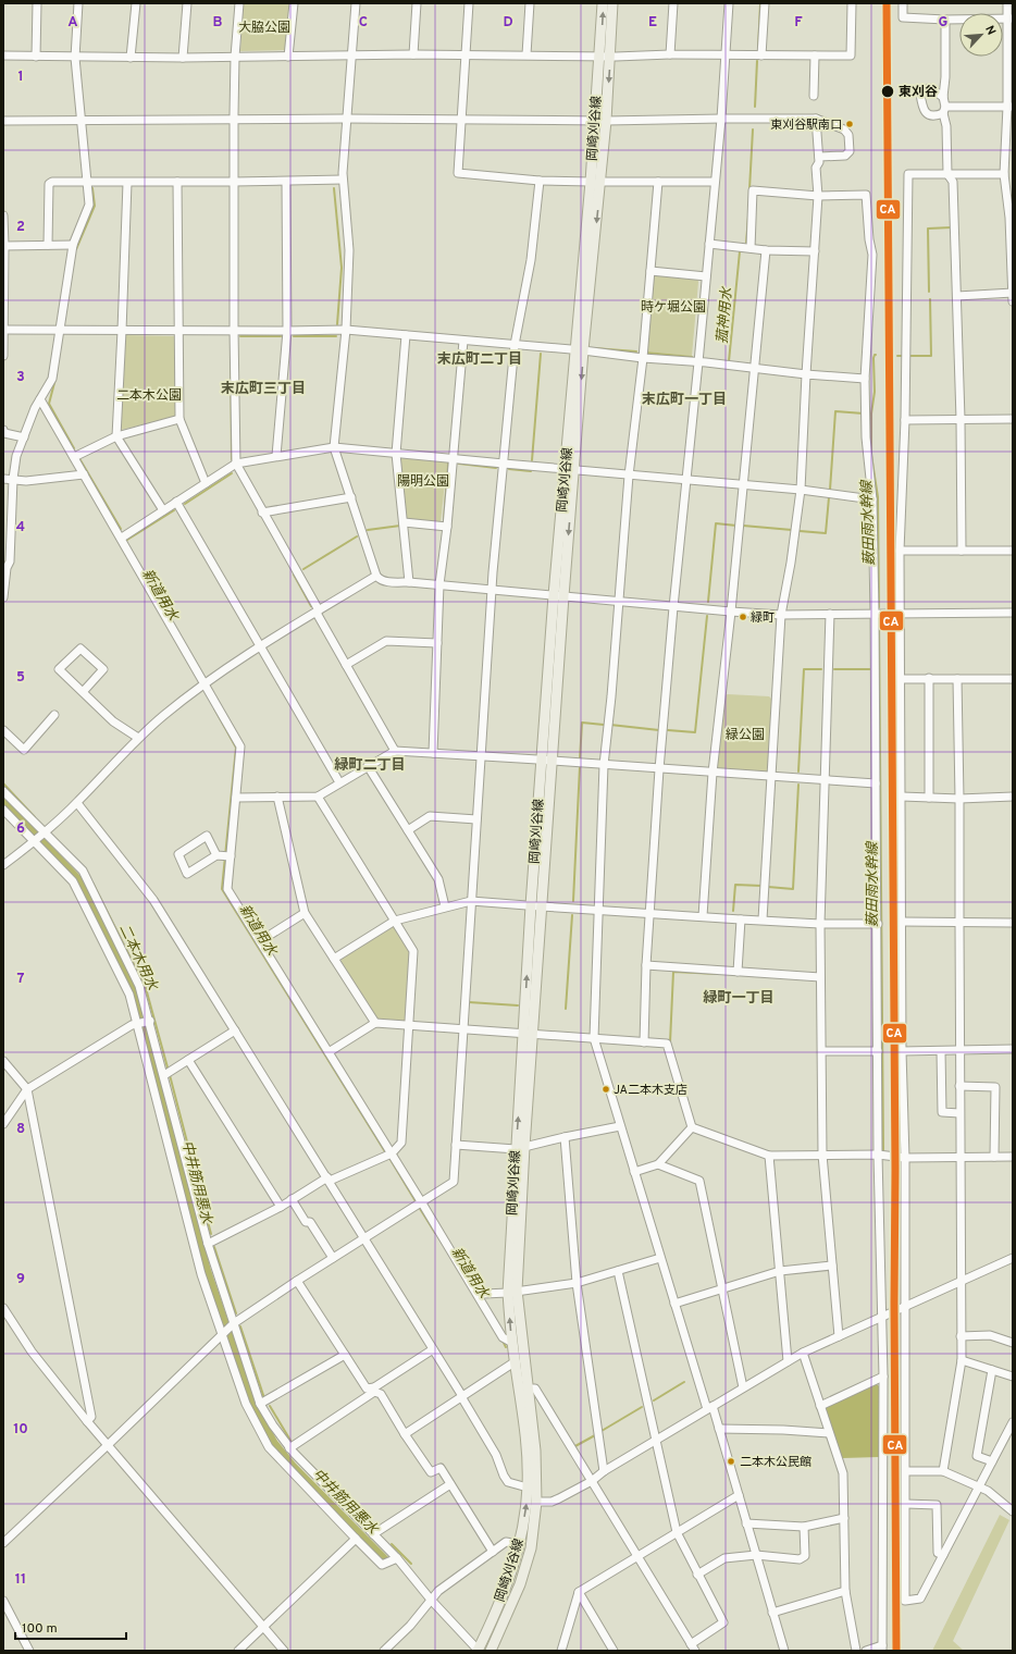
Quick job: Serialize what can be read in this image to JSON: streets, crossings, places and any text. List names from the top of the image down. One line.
{"streets":{"main road":["岡崎刈谷線"]},"districts":["末広町二丁目","末広町三丁目","末広町一丁目","緑町二丁目","緑町一丁目"],"water":["菰神用水","薮田雨水幹線","新道用水","二本木用水","中井筋用悪水"],"parks":["大脇公園","時ケ堀公園","二本木公園","陽明公園","緑公園"],"places":["東刈谷","東刈谷駅南口","緑町","JA二本木支店","二本木公民館"],"lines":["transit line CA"],"scale_bar":"100 m","north":"top right","grid":{"columns":["A","B","C","D","E","F","G"],"rows":["1","2","3","4","5","6","7","8","9","10","11"]}}
